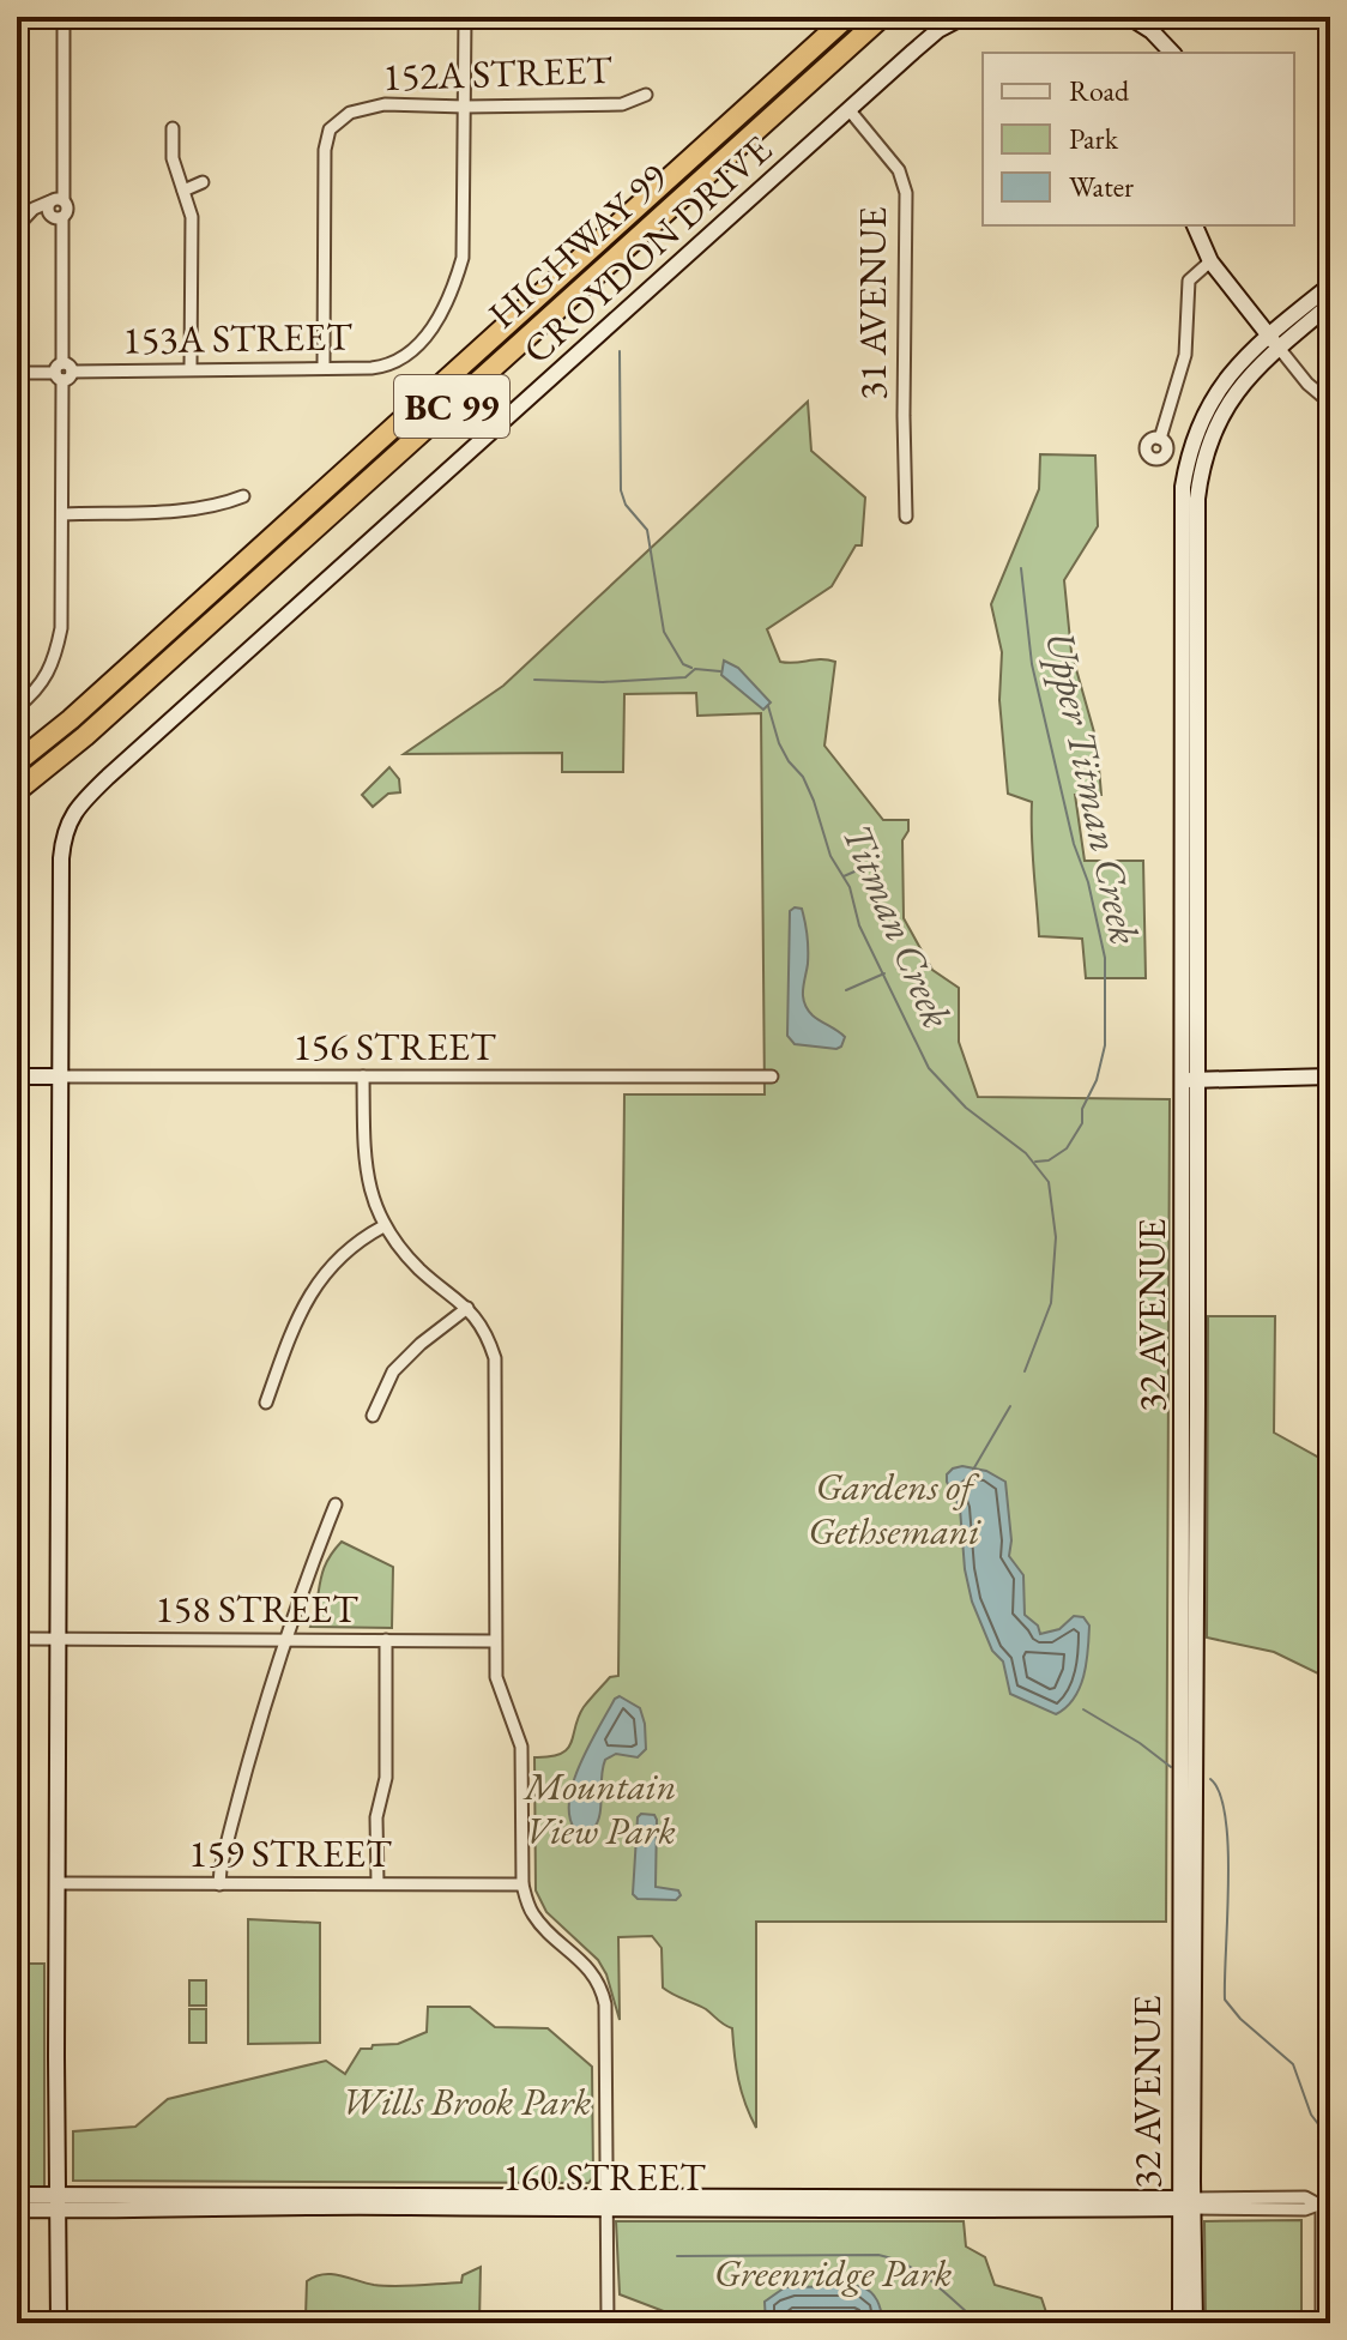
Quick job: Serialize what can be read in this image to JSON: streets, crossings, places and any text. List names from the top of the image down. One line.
{"streets":{"highway":["HIGHWAY 99","BC 99"],"main road":["CROYDON DRIVE","156 STREET","32 AVENUE","160 STREET"],"street":["152A STREET","31 AVENUE","153A STREET","158 STREET","159 STREET"]},"crossings":[["152A STREET","153A STREET"],["CROYDON DRIVE","31 AVENUE"],["CROYDON DRIVE","156 STREET"],["CROYDON DRIVE","158 STREET"],["CROYDON DRIVE","159 STREET"],["CROYDON DRIVE","160 STREET"],["32 AVENUE","160 STREET"]],"water":["Upper Titman Creek","Titman Creek"],"parks":["Gardens of Gethsemani","Mountain View Park","Wills Brook Park","Greenridge Park"],"legend":["Road","Park","Water"]}
